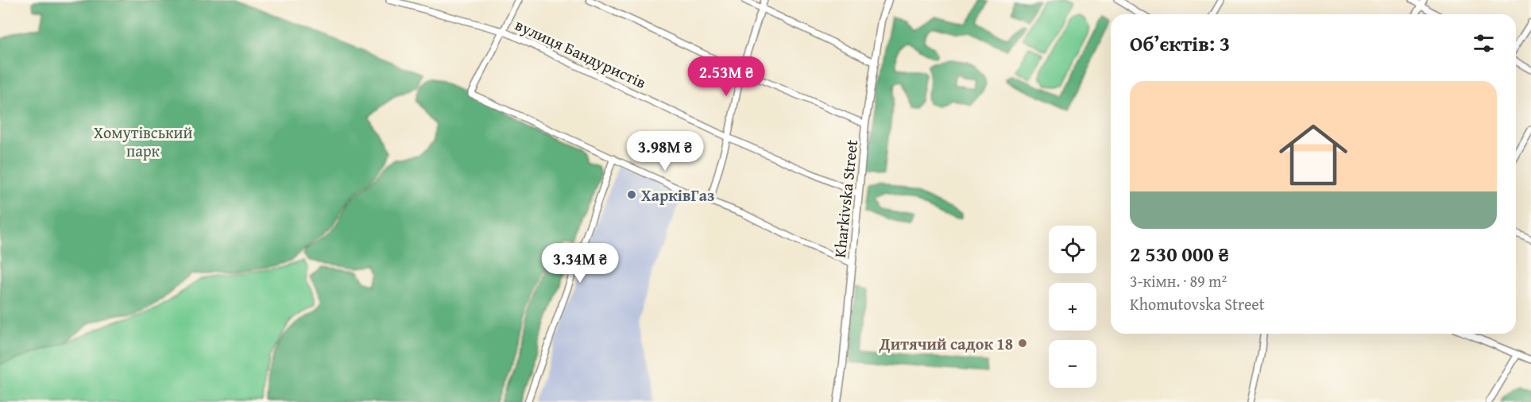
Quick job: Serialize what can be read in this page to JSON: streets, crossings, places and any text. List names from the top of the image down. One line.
{"streets":{"street":["вулиця Бандуристів","Kharkivska Street"]},"crossings":[["вулиця Бандуристів","Kharkivska Street"]],"parks":["Хомутівський парк"],"places":["ХарківГаз","Дитячий садок 18"],"page":{"heading":"Об’єктів: 3","price":["2.53M ₴","3.98M ₴","3.34M ₴"],"list":[{"name":"2 530 000 ₴","note":"3-кімн. · 89 m² · Khomutovska Street"}],"map_buttons":["+","−"]}}
